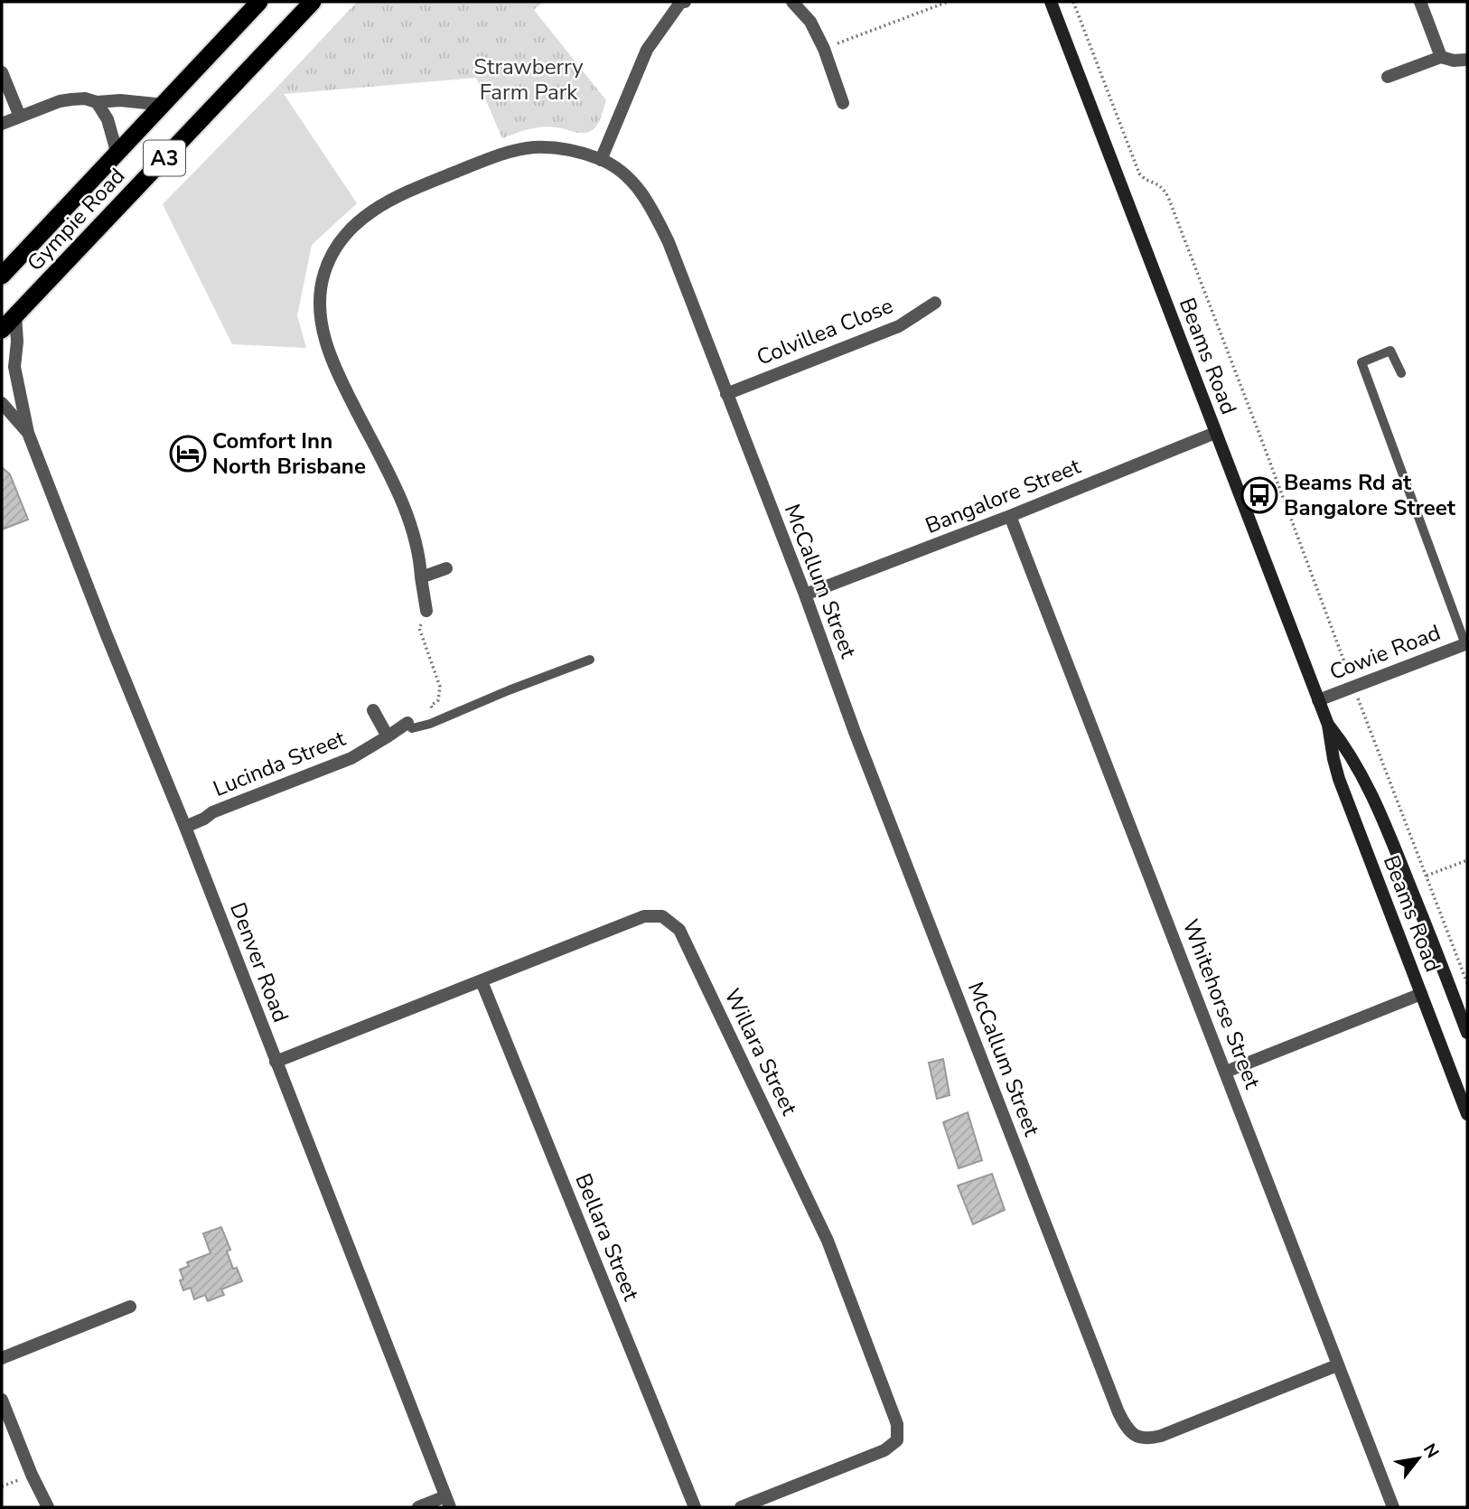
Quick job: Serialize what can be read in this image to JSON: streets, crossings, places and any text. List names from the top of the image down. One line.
{"streets":{"highway":["A3","Gympie Road"],"main road":["Beams Road"],"street":["Colvillea Close","Bangalore Street","McCallum Street","Cowie Road","Lucinda Street","Denver Road","Whitehorse Street","Willara Street","Bellara Street"]},"crossings":[["Gympie Road","Denver Road"],["Colvillea Close","McCallum Street"],["Beams Road","Bangalore Street"],["Beams Road","Cowie Road"],["Bangalore Street","McCallum Street"],["Bangalore Street","Whitehorse Street"],["McCallum Street","Whitehorse Street"],["Lucinda Street","Denver Road"],["Denver Road","Willara Street"],["Willara Street","Bellara Street"]],"parks":["Strawberry Farm Park"],"places":{"hotel":["Comfort Inn North Brisbane"],"bus stop":["Beams Rd at Bangalore Street"]},"north":"top right"}
